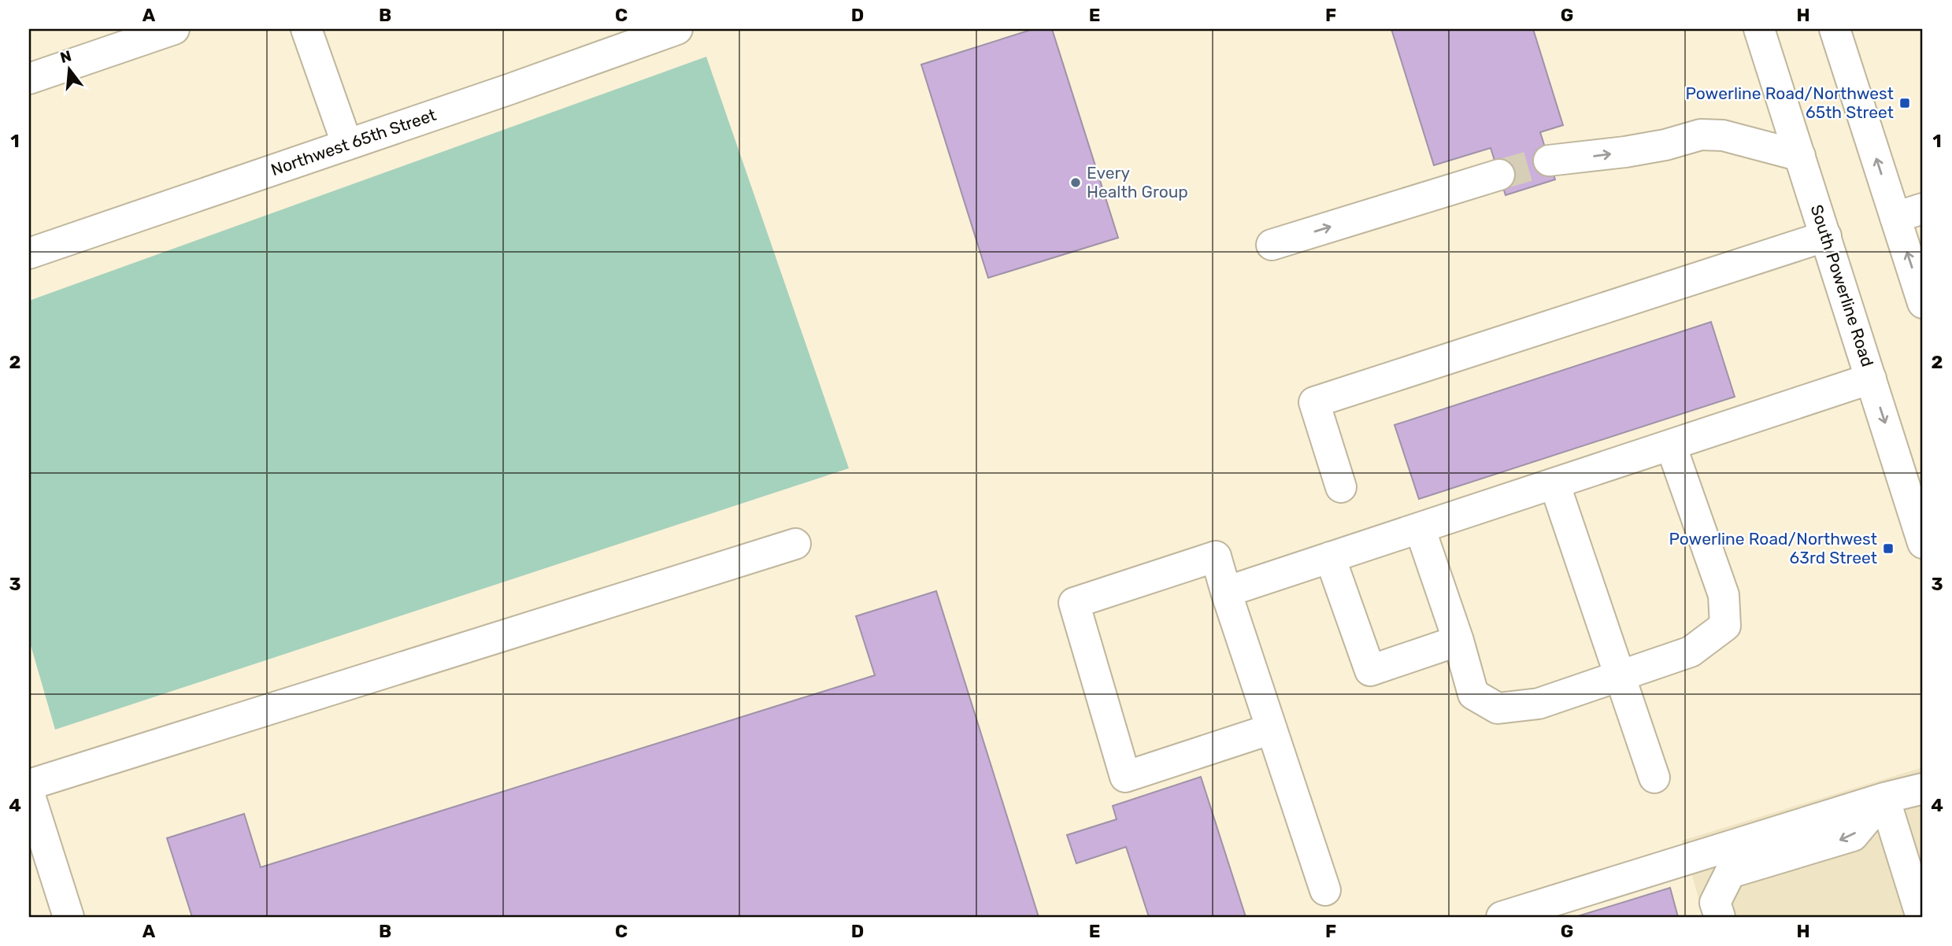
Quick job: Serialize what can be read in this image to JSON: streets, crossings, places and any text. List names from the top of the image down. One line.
{"streets":{"main road":["Northwest 65th Street","South Powerline Road"]},"places":{"transit":["Powerline Road/Northwest 65th Street","Powerline Road/Northwest 63rd Street"],"other":["Every Health Group"]},"north":"top","grid":{"columns":["A","B","C","D","E","F","G","H"],"rows":["1","2","3","4"]}}
